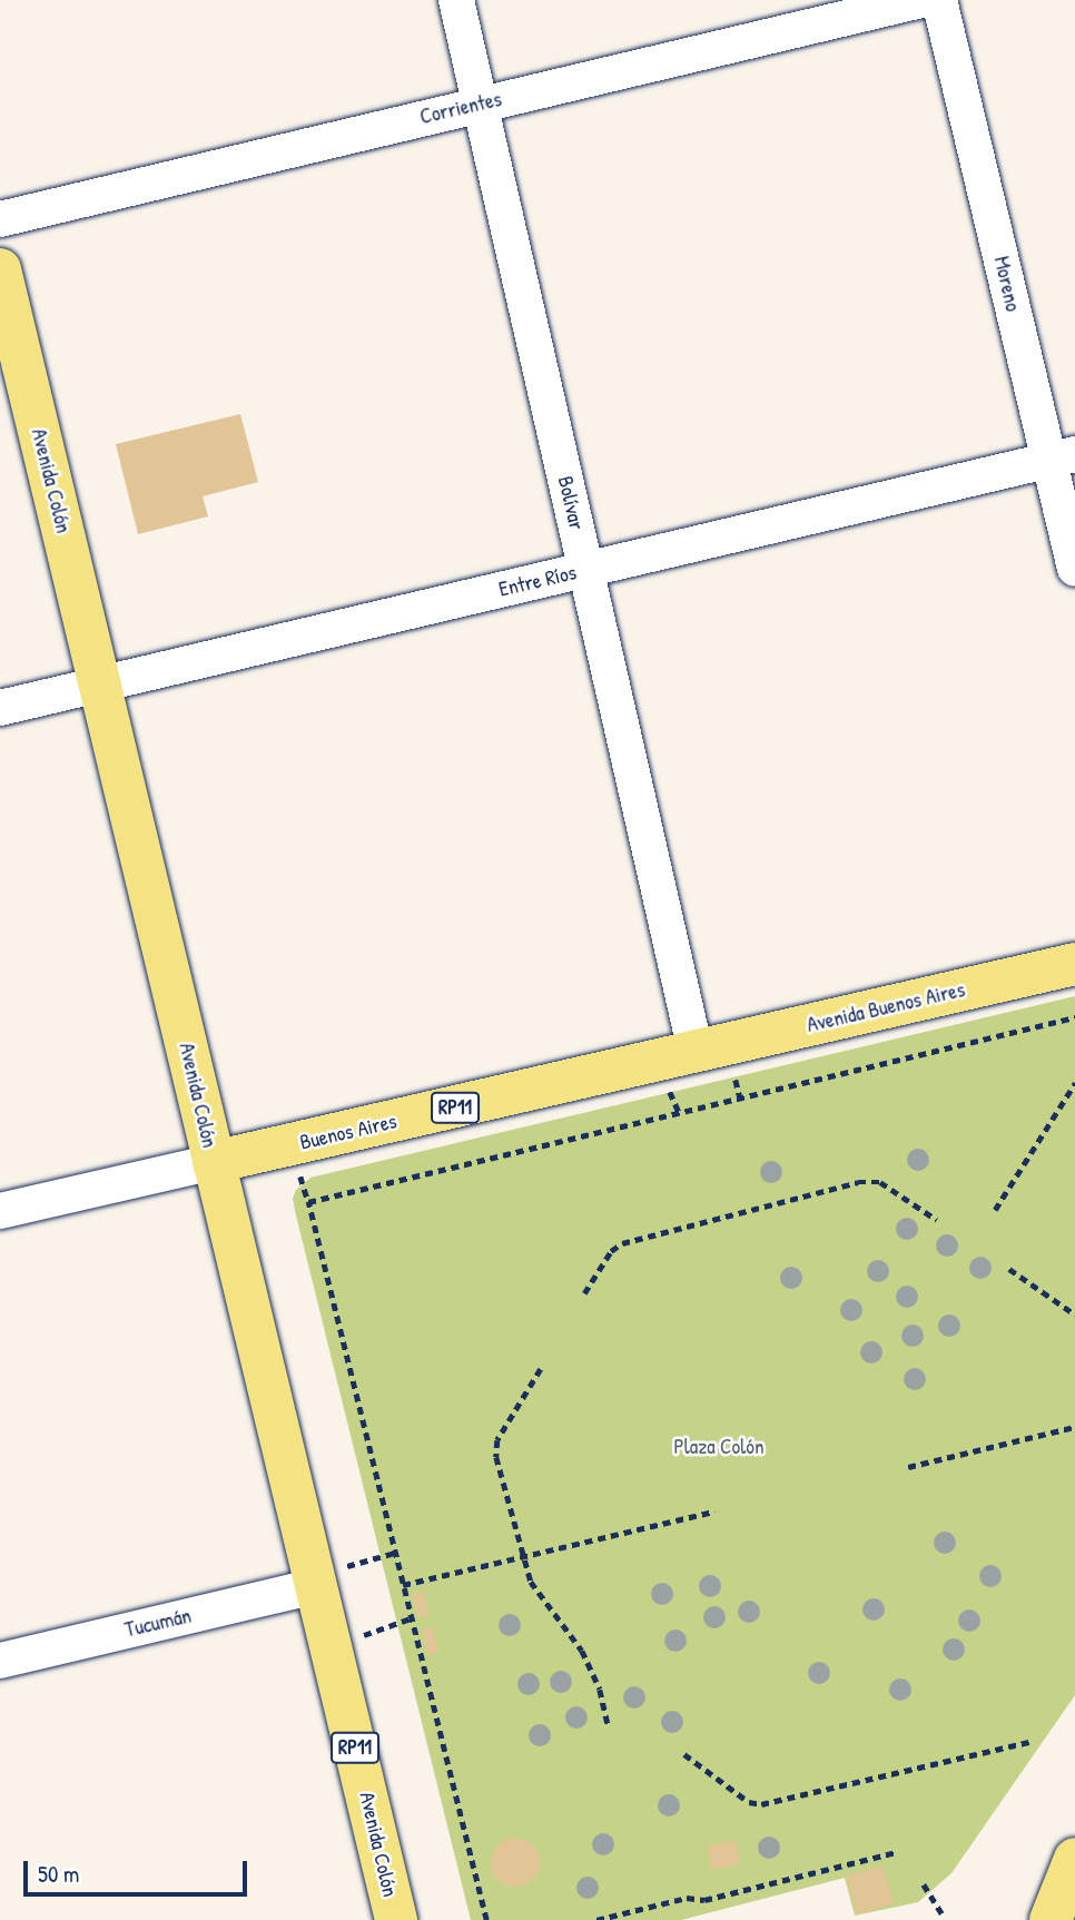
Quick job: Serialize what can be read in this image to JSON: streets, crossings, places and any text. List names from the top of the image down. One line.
{"streets":{"main road":["Avenida Colón","Avenida Buenos Aires","RP11","Buenos Aires"],"street":["Corrientes","Moreno","Bolívar","Entre Ríos","Tucumán"]},"crossings":[["Corrientes","Bolívar"],["Moreno","Entre Ríos"],["Avenida Colón","Entre Ríos"],["Avenida Colón","Buenos Aires"],["Avenida Colón","Tucumán"],["Bolívar","Entre Ríos"],["Bolívar","Avenida Buenos Aires"],["Bolívar","Buenos Aires"],["Avenida Buenos Aires","Buenos Aires"]],"parks":["Plaza Colón"],"scale_bar":"50 m"}
